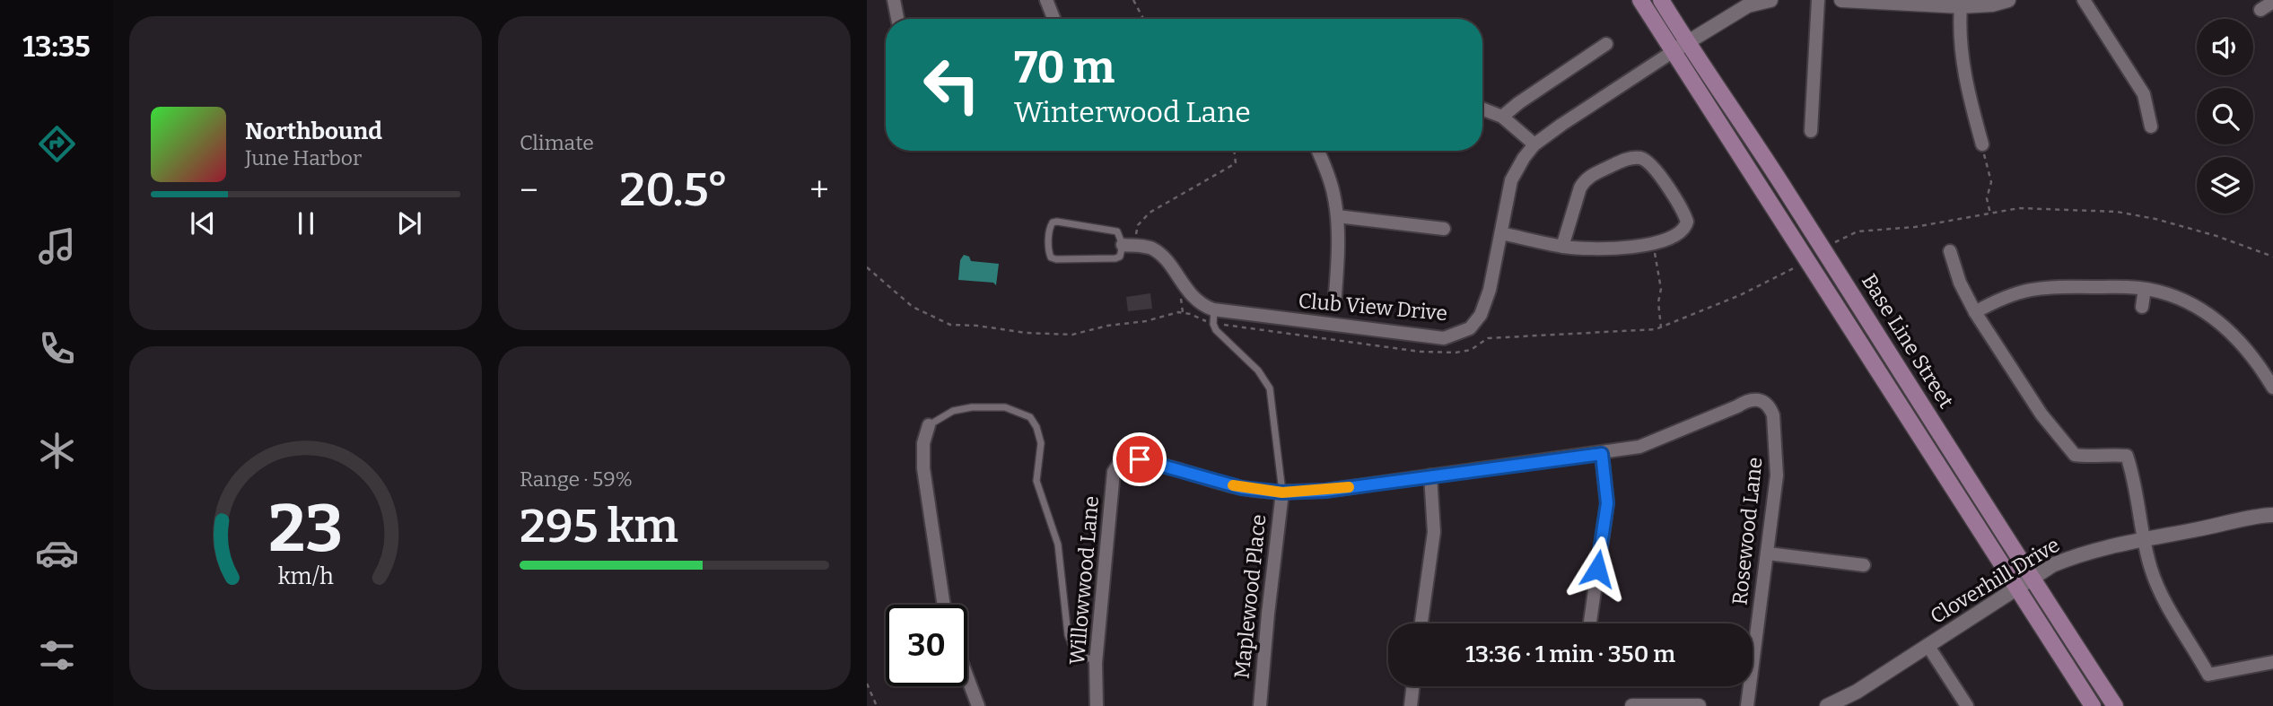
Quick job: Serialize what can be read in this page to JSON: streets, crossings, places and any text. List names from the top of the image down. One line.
{"streets":{"main road":["Base Line Street"],"street":["Club View Drive","Rosewood Lane","Willowwood Lane","Cloverhill Drive","Maplewood Place"]},"crossings":[["Club View Drive","Base Line Street"],["Base Line Street","Cloverhill Drive"],["Willowwood Lane","Maplewood Place"]],"page":{"tabs":"13:35","tile":["Climate",["Range · 59%","295 km"]],"turn":["70 m","Winterwood Lane"],"song":["Northbound","June Harbor"],"heat":["−","20.5°","+"],"limit":"30","trip":"13:36 · 1 min · 350 m","gauge":["23","km/h"]}}
